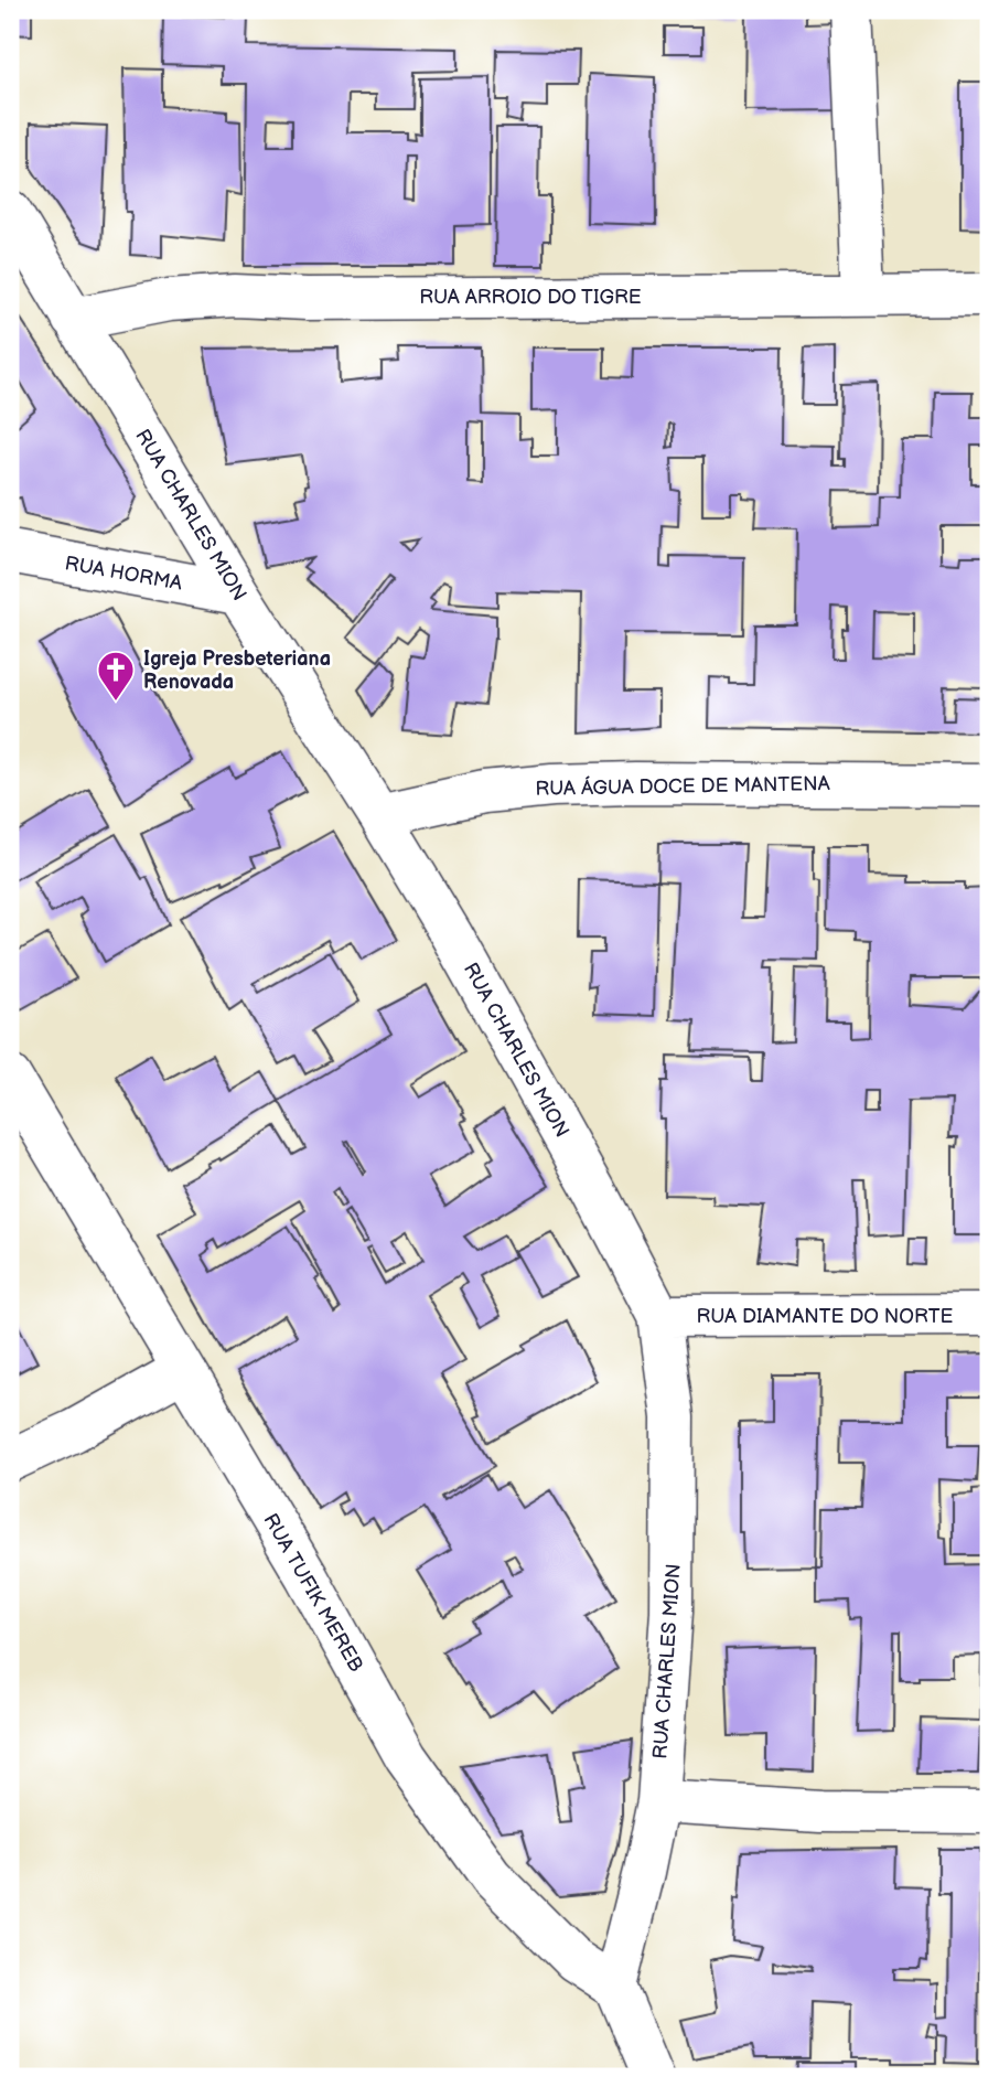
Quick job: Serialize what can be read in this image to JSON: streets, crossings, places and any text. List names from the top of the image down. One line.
{"streets":{"street":["RUA ARROIO DO TIGRE","RUA CHARLES MION","RUA HORMA","RUA ÁGUA DOCE DE MANTENA","RUA DIAMANTE DO NORTE","RUA TUFIK MEREB"]},"crossings":[["RUA ARROIO DO TIGRE","RUA CHARLES MION"],["RUA CHARLES MION","RUA HORMA"],["RUA CHARLES MION","RUA ÁGUA DOCE DE MANTENA"],["RUA CHARLES MION","RUA DIAMANTE DO NORTE"],["RUA CHARLES MION","RUA TUFIK MEREB"]],"places":{"church":["Igreja Presbeteriana Renovada"]}}
